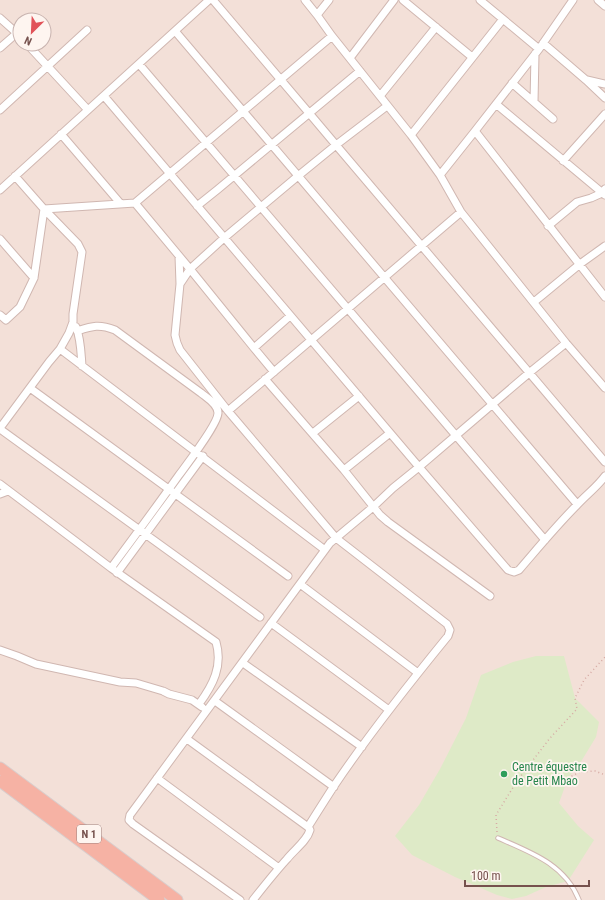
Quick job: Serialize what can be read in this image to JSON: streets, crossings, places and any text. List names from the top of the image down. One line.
{"streets":{"highway":["N 1"]},"places":["Centre équestre de Petit Mbao"],"scale_bar":"100 m","north":"bottom left"}
